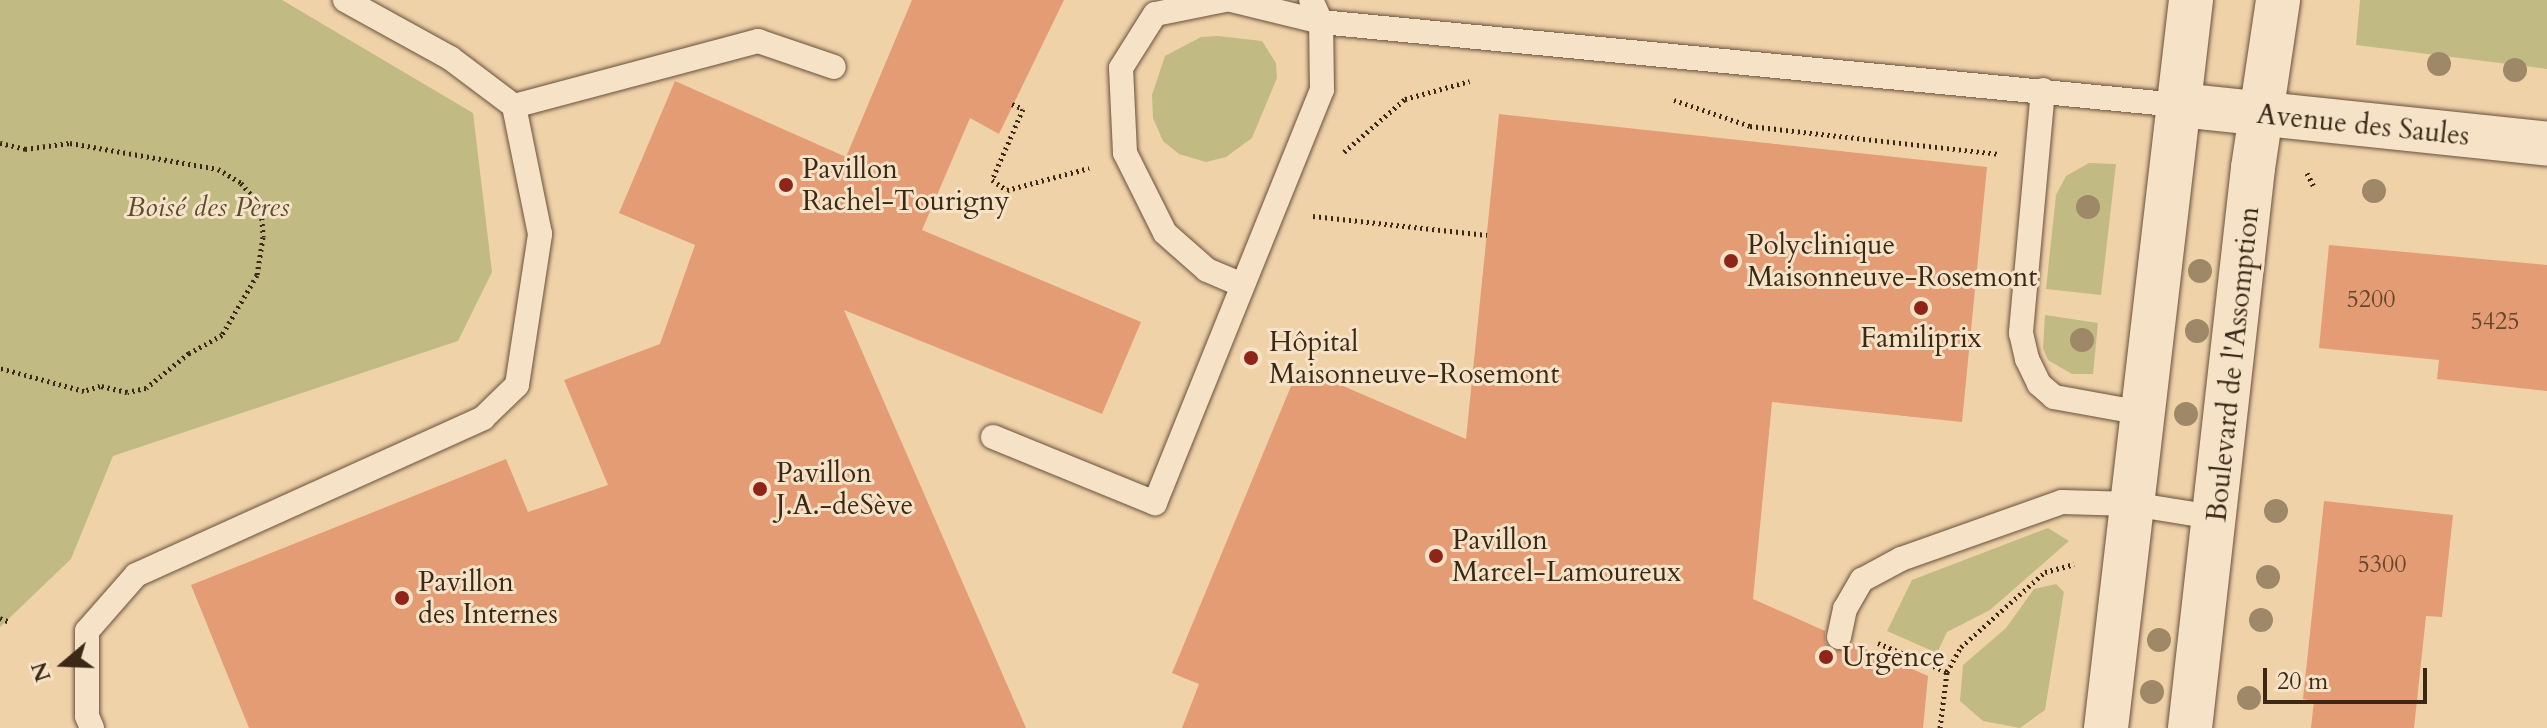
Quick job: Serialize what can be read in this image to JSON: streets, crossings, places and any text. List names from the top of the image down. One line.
{"streets":{"street":["Avenue des Saules","Boulevard de l'Assomption"]},"crossings":[["Avenue des Saules","Boulevard de l'Assomption"]],"parks":["Boisé des Pères"],"places":["Pavillon Rachel-Tourigny","Polyclinique Maisonneuve-Rosemont","Familiprix","Hôpital Maisonneuve-Rosemont","Pavillon J.A.-deSève","Pavillon Marcel-Lamoureux","Pavillon des Internes","Urgence"],"house_numbers":["5200","5425","5300"],"scale_bar":"20 m","north":"left"}
